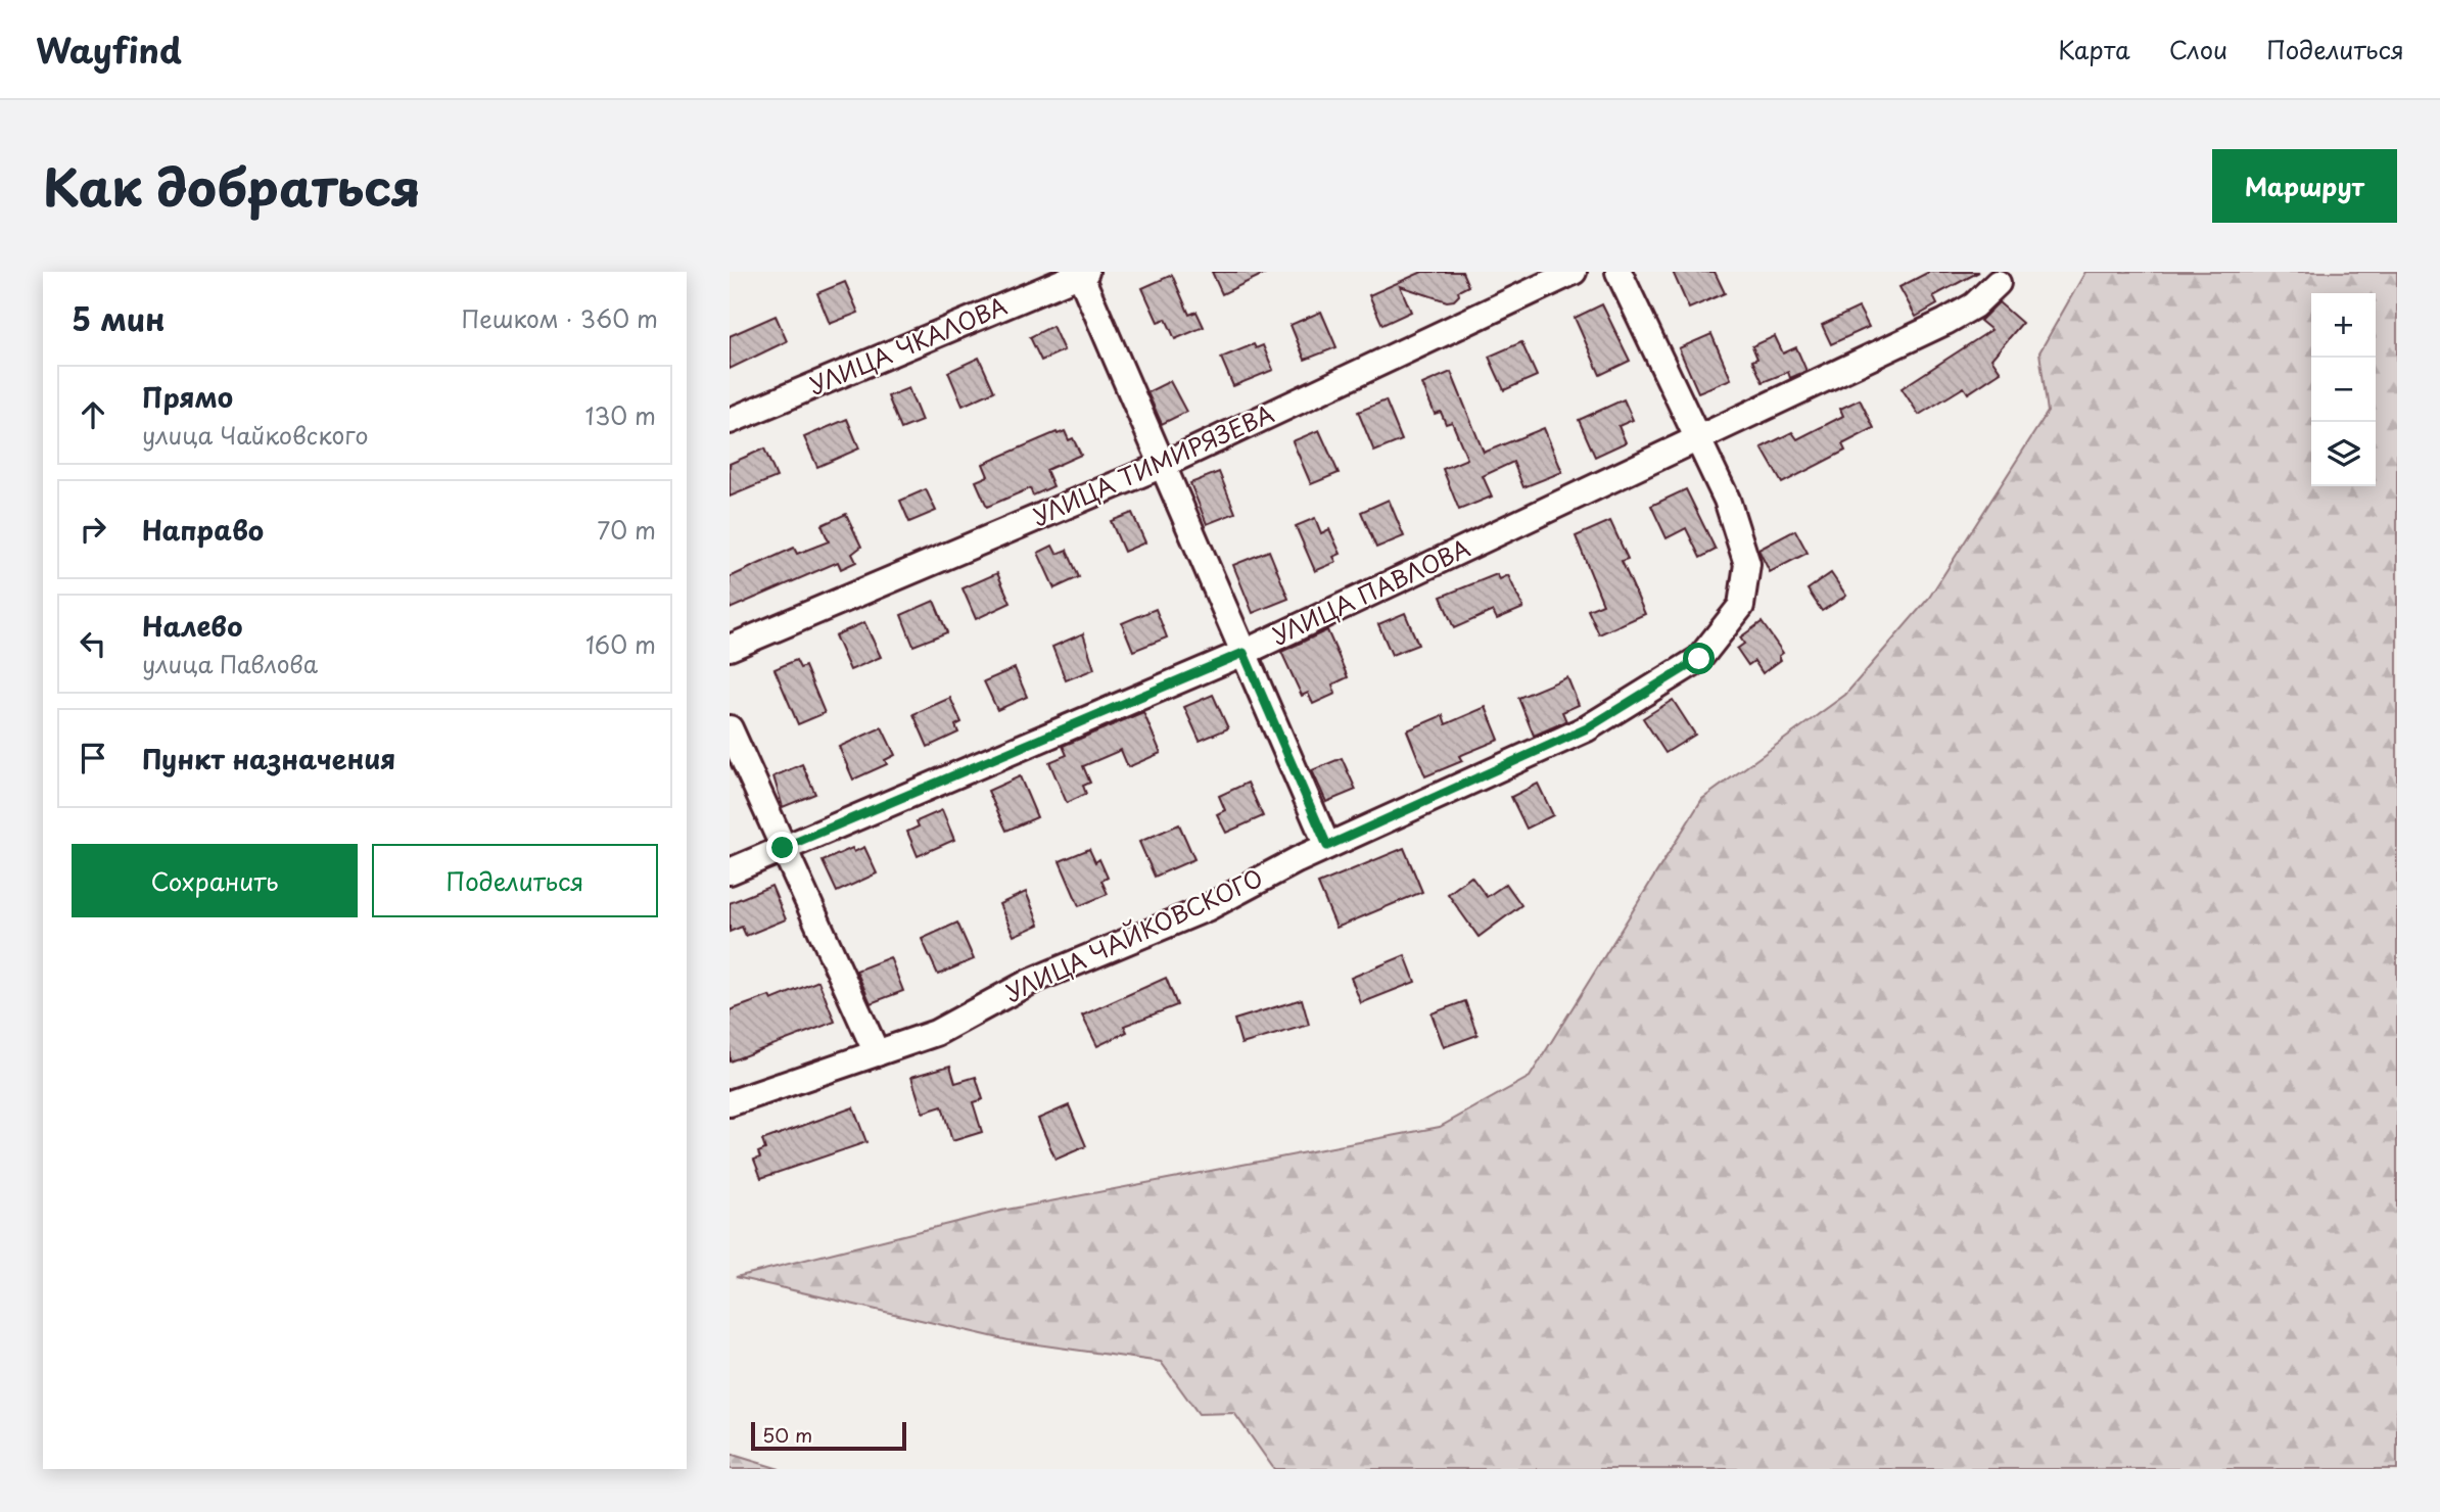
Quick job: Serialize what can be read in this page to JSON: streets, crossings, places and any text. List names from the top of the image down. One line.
{"streets":{"street":["УЛИЦА ЧКАЛОВА","УЛИЦА ТИМИРЯЗЕВА","УЛИЦА ПАВЛОВА","УЛИЦА ЧАЙКОВСКОГО"]},"crossings":[["УЛИЦА ПАВЛОВА","УЛИЦА ЧАЙКОВСКОГО"]],"scale_bar":"50 m","page":{"header":"Wayfind","nav":["Карта","Слои","Поделиться"],"title":"Как добраться","buttons":["Маршрут",["Сохранить","Поделиться"]],"heading":["5 мин","Пешком · 360 m"],"map_buttons":["+","−"],"list":[["Прямо","улица Чайковского","130 m"],["Направо","70 m"],["Налево","улица Павлова","160 m"],"Пункт назначения"],"scale":"50 m"}}
